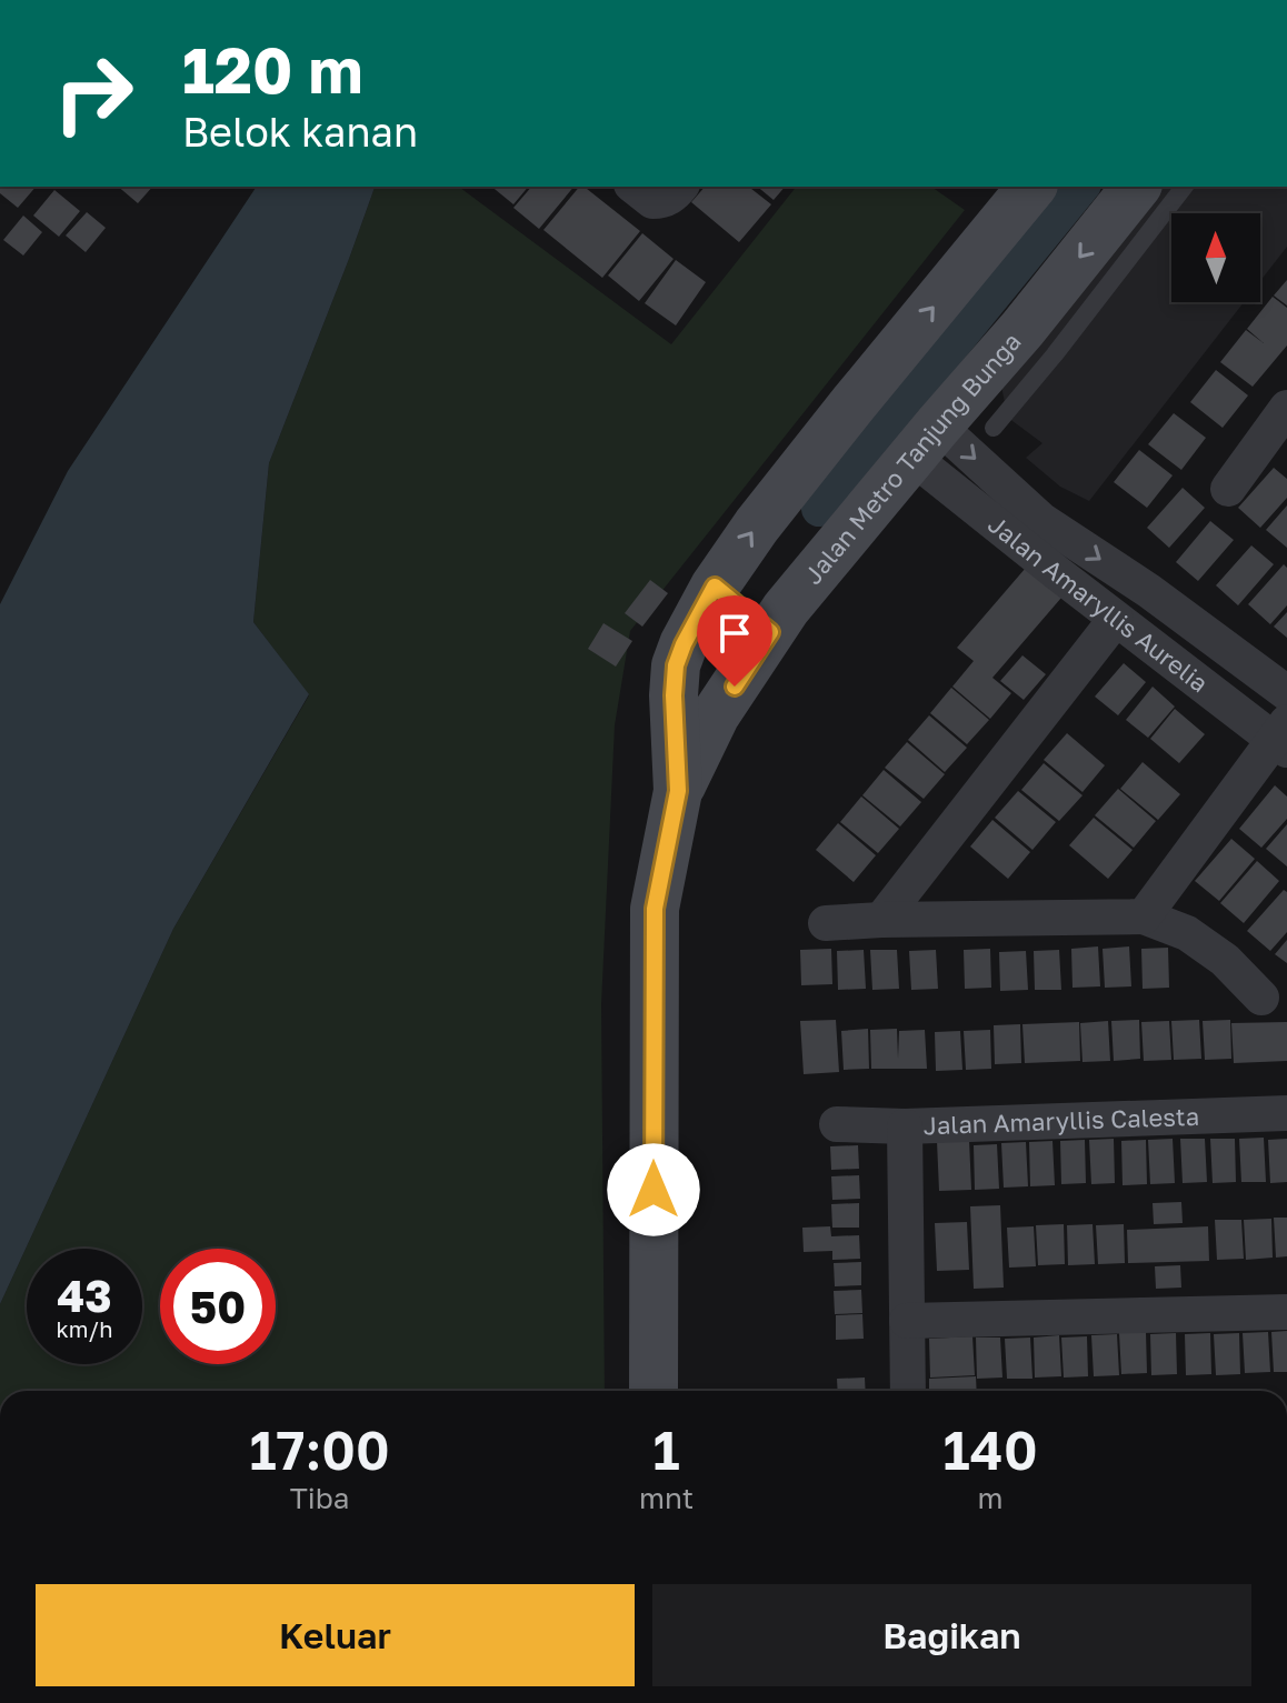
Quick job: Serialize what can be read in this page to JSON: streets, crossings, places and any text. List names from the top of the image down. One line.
{"streets":{"main road":["Jalan Metro Tanjung Bunga"],"street":["Jalan Amaryllis Aurelia","Jalan Amaryllis Calesta"]},"crossings":[["Jalan Metro Tanjung Bunga","Jalan Amaryllis Aurelia"]],"north":"top","page":{"turn":["120 m","Belok kanan"],"speed":"43 km/h","limit":"50","eta":["17:00","Tiba","1","mnt","140","m"],"buttons":["Keluar","Bagikan"]}}
